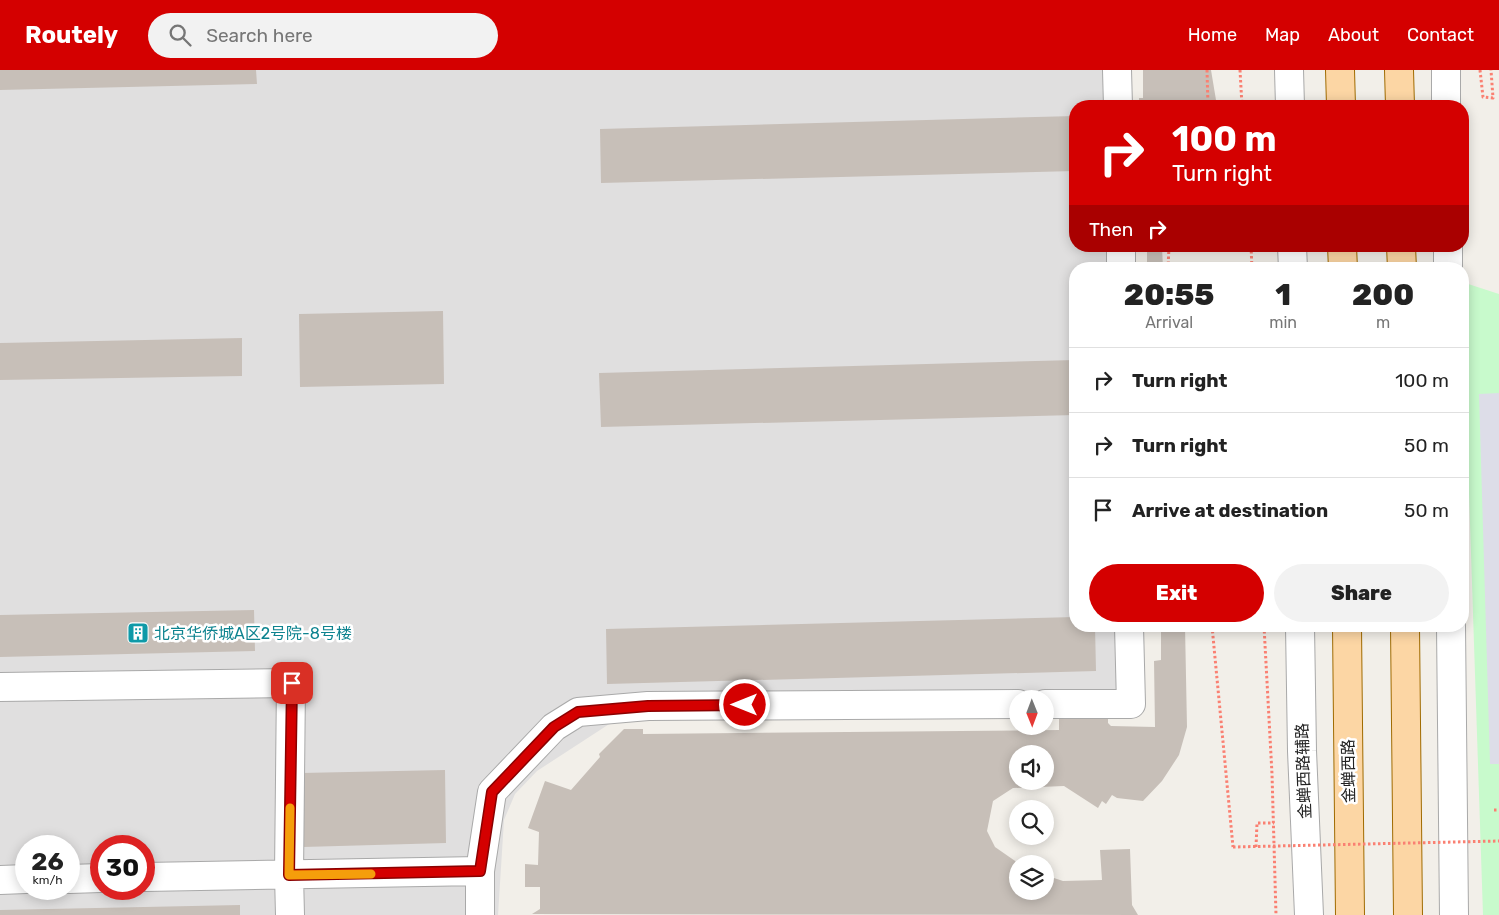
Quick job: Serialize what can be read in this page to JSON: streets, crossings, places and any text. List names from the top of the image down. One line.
{"streets":{"main road":["金蝉西路"],"street":["金蝉西路辅路"]},"places":{"building":["北京华侨城A区2号院-8号楼"]},"north":"bottom","page":{"header":"Routely","search":"Search here","nav":["Home","Map","About","Contact"],"turn":["100 m","Turn right"],"then":"Then","eta":["20:55","Arrival","1","min","200","m"],"list":[{"name":"Turn right","value":"100 m"},{"name":"Turn right","value":"50 m"},{"name":"Arrive at destination","value":"50 m"}],"buttons":["Exit","Share"],"speed":"26 km/h","limit":"30"}}
